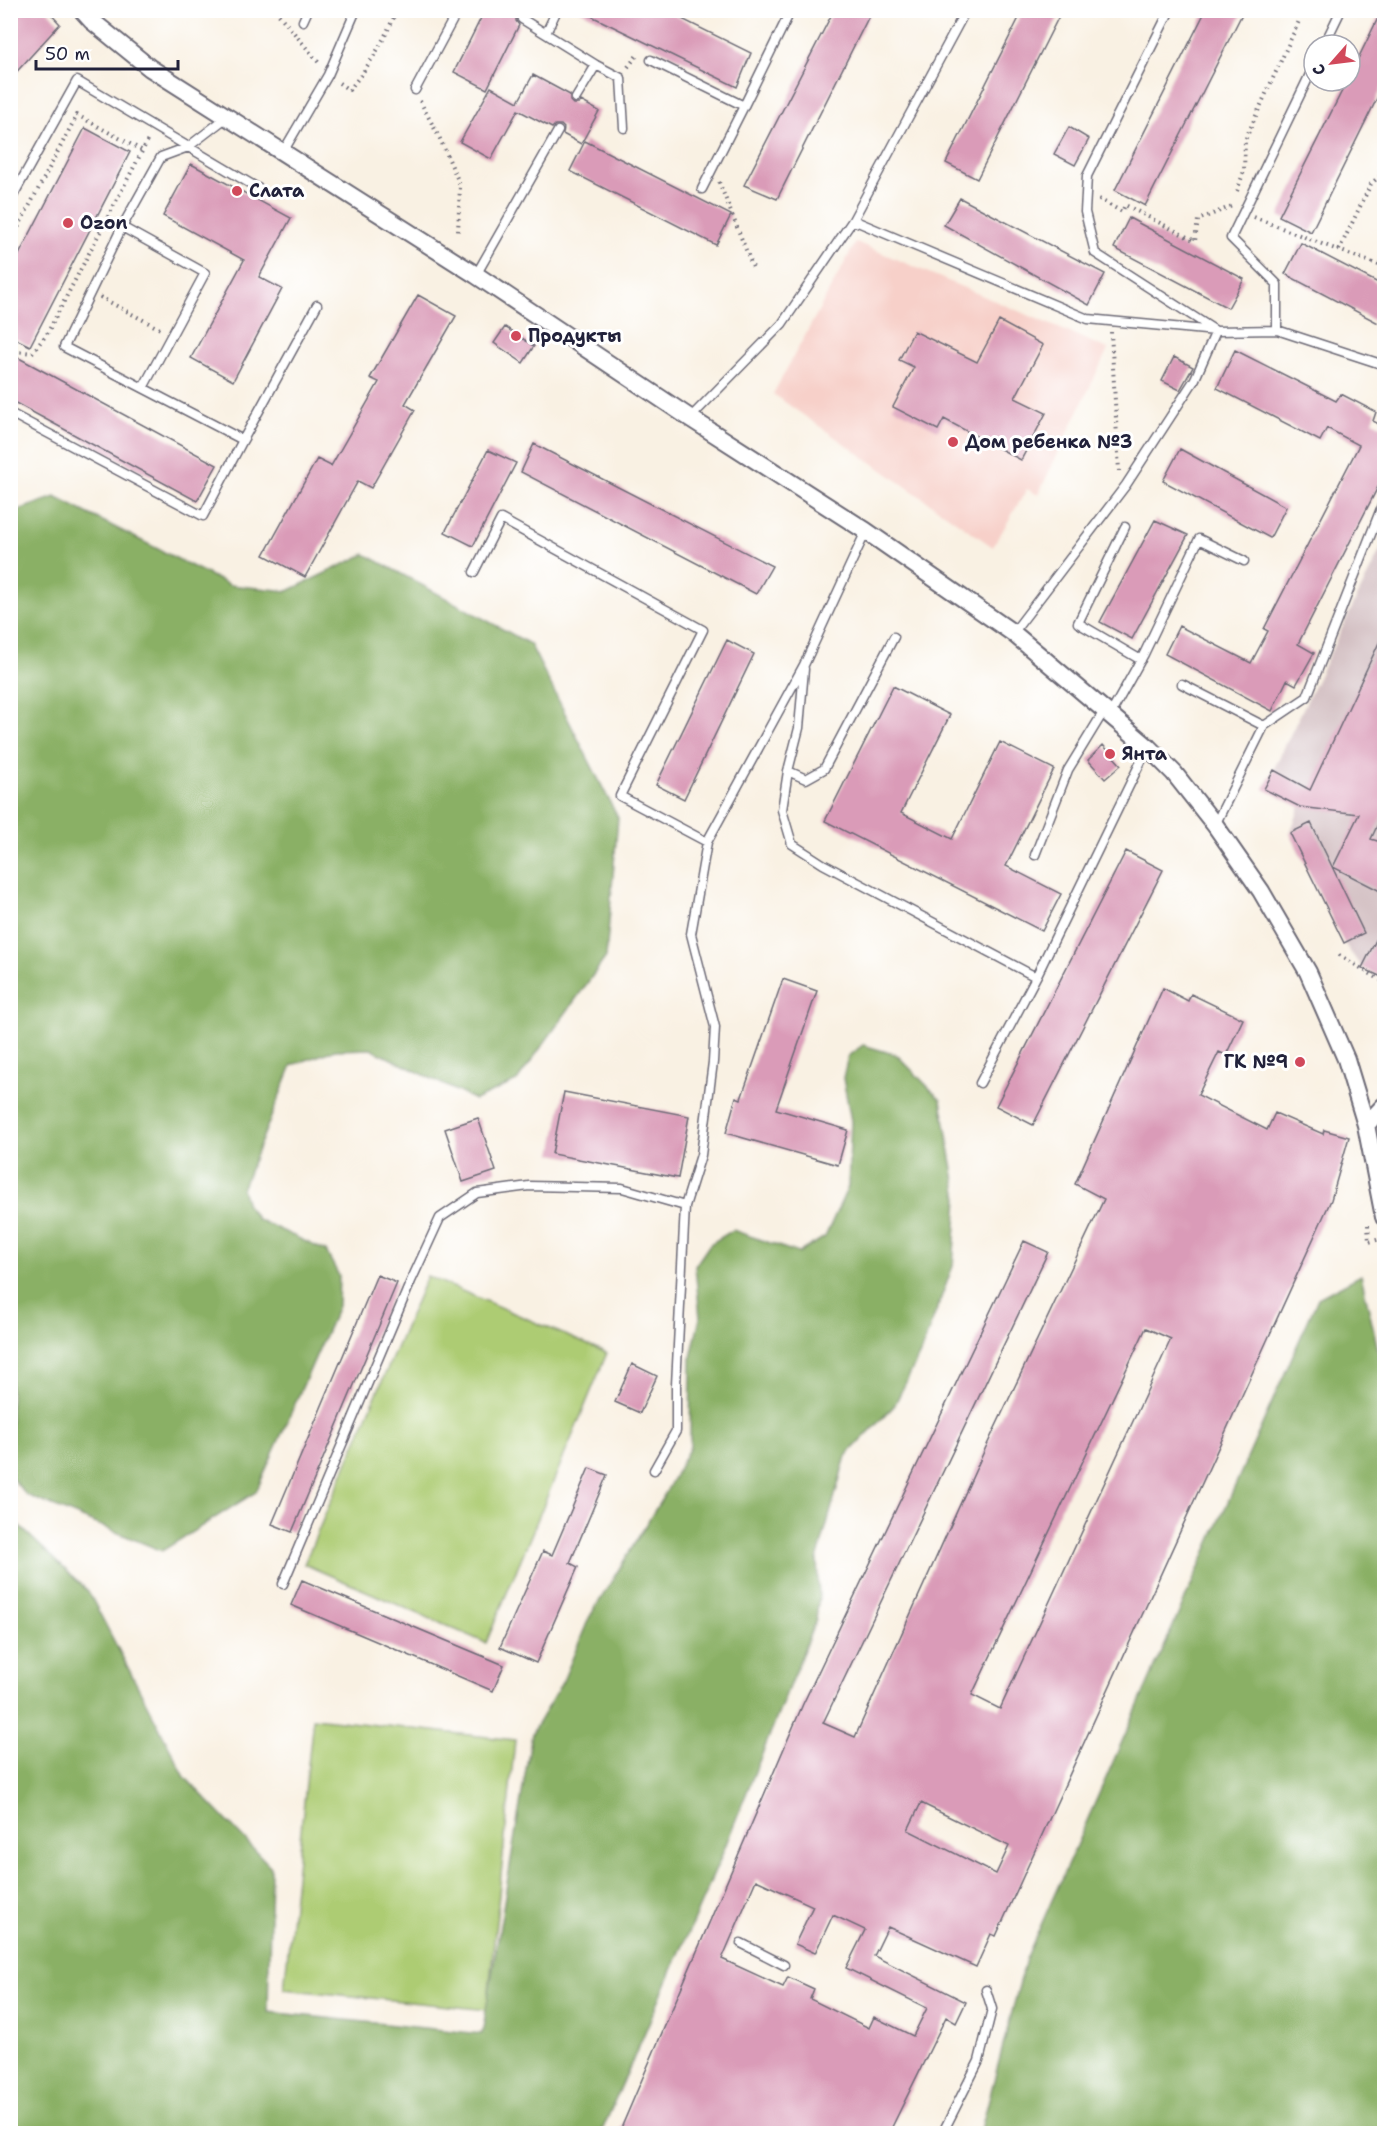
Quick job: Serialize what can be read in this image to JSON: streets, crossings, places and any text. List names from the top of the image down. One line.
{"places":["Слата","Ozon","Продукты","Дом ребенка №3","Янта","ГК №9"],"scale_bar":"50 m","north":"bottom left"}
